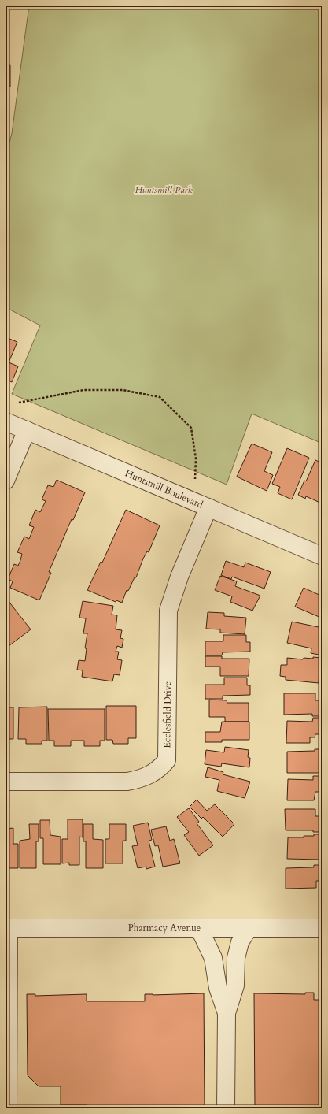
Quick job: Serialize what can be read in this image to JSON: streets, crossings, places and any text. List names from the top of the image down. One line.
{"streets":{"street":["Huntsmill Boulevard","Ecclesfield Drive","Pharmacy Avenue"]},"crossings":[["Huntsmill Boulevard","Ecclesfield Drive"]],"parks":["Huntsmill Park"]}
